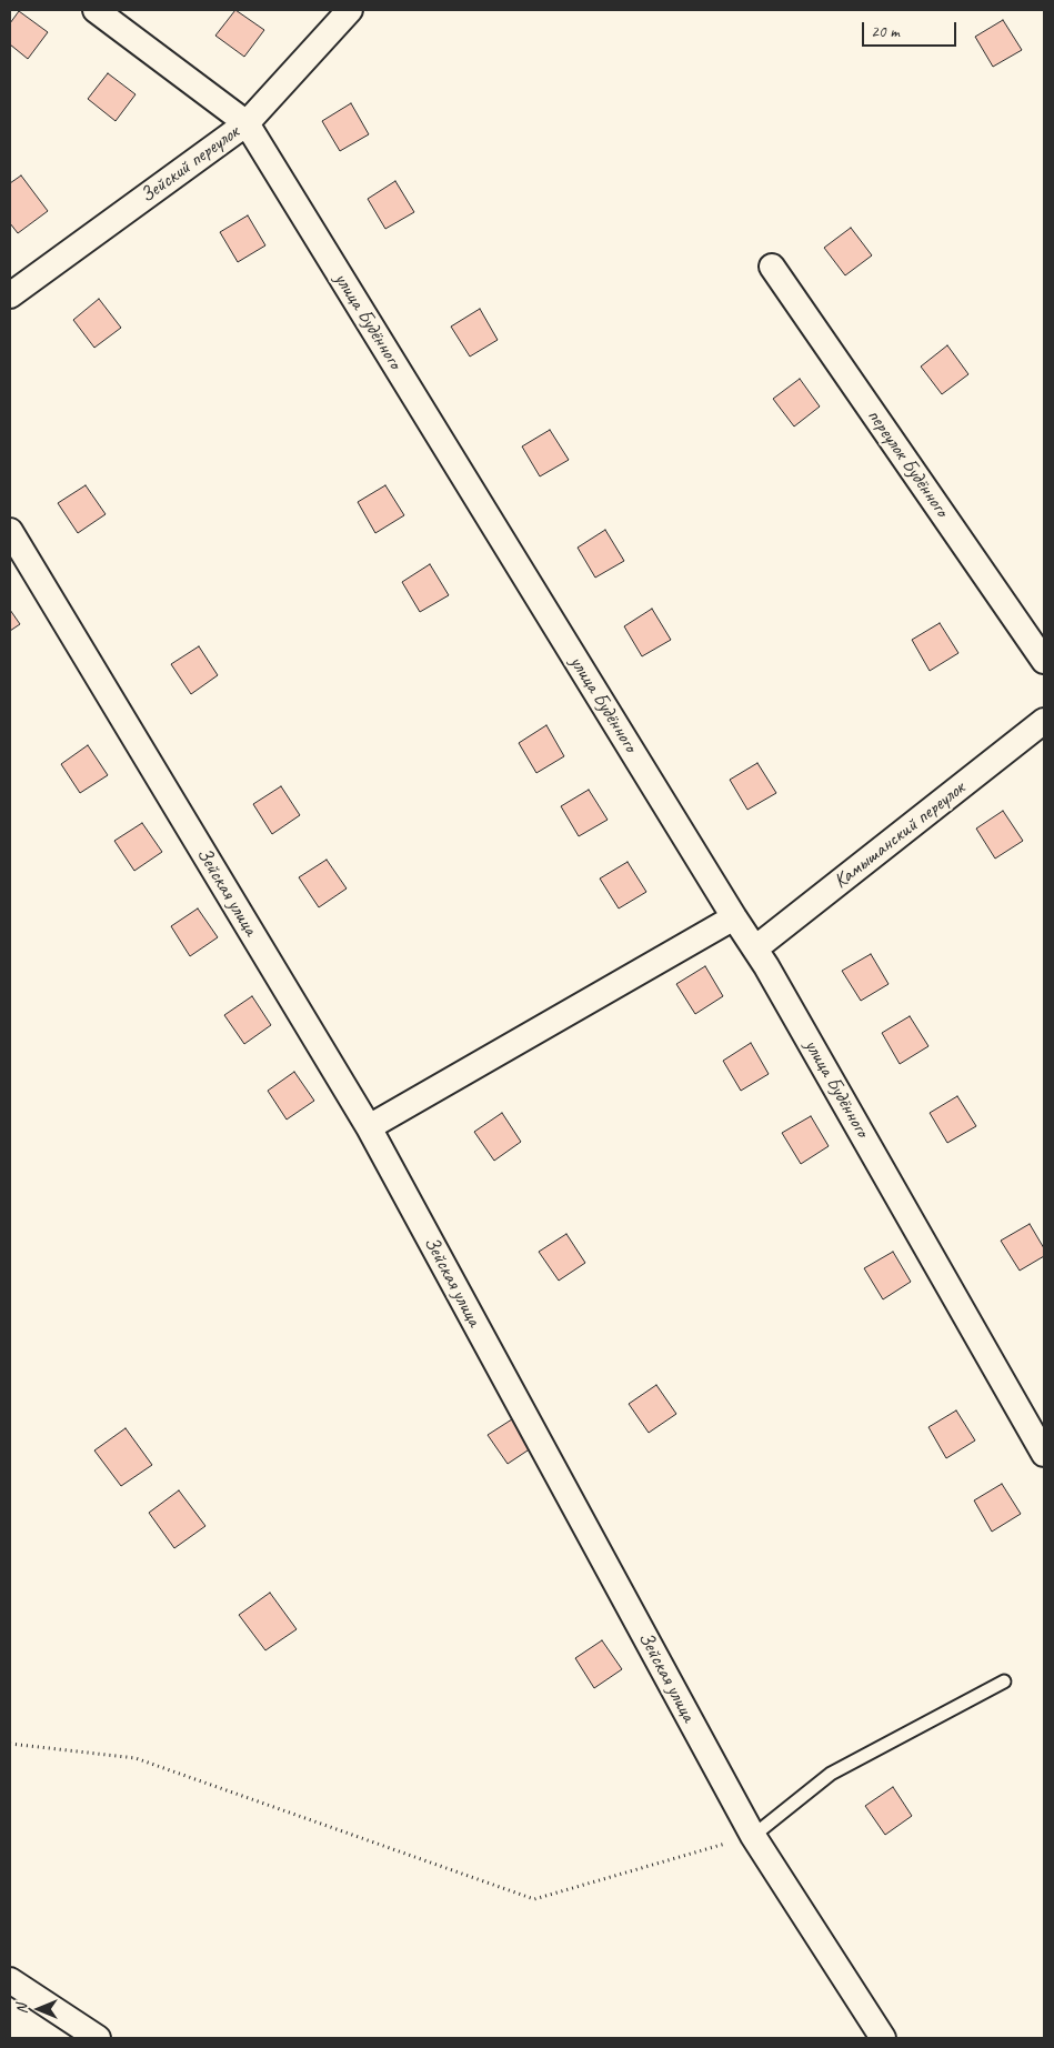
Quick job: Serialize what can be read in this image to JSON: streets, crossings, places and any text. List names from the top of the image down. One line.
{"streets":{"street":["Зейский переулок","улица Будённого","переулок Будённого","Камышанский переулок","Зейская улица"]},"crossings":[["Зейский переулок","улица Будённого"],["улица Будённого","Камышанский переулок"]],"scale_bar":"20 m","north":"left"}
